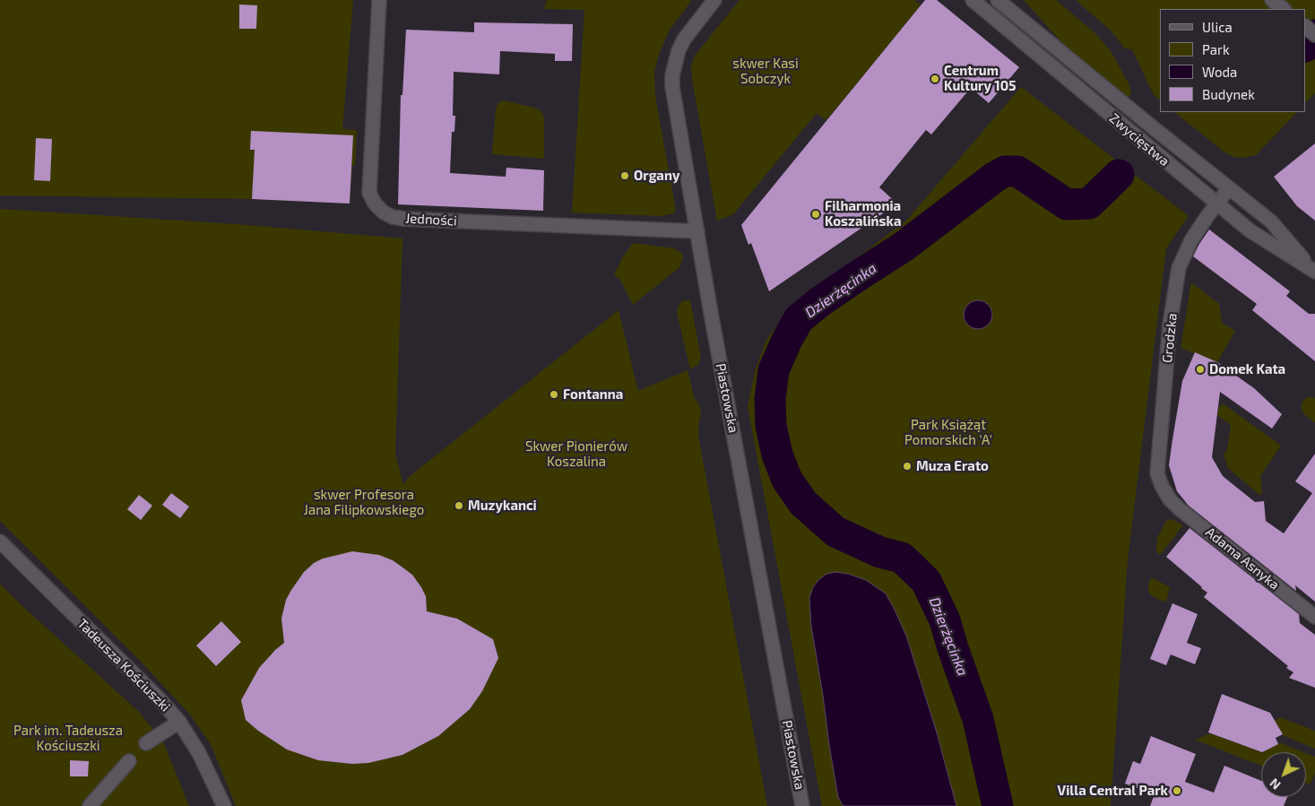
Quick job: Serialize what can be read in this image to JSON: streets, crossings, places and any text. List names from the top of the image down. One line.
{"streets":{"street":["Zwycięstwa","Jedności","Grodzka","Piastowska","Adama Asnyka","Tadeusza Kościuszki"]},"crossings":[["Zwycięstwa","Grodzka"],["Jedności","Piastowska"],["Grodzka","Adama Asnyka"]],"water":["Dzierżęcinka"],"parks":["skwer Kasi Sobczyk","Park Książąt Pomorskich 'A'","Skwer Pionierów Koszalina","skwer Profesora Jana Filipkowskiego","Park im. Tadeusza Kościuszki"],"places":["Centrum Kultury 105","Organy","Filharmonia Koszalińska","Domek Kata","Fontanna","Muza Erato","Muzykanci","Villa Central Park"],"legend":["Ulica","Park","Woda","Budynek"],"north":"bottom left"}
